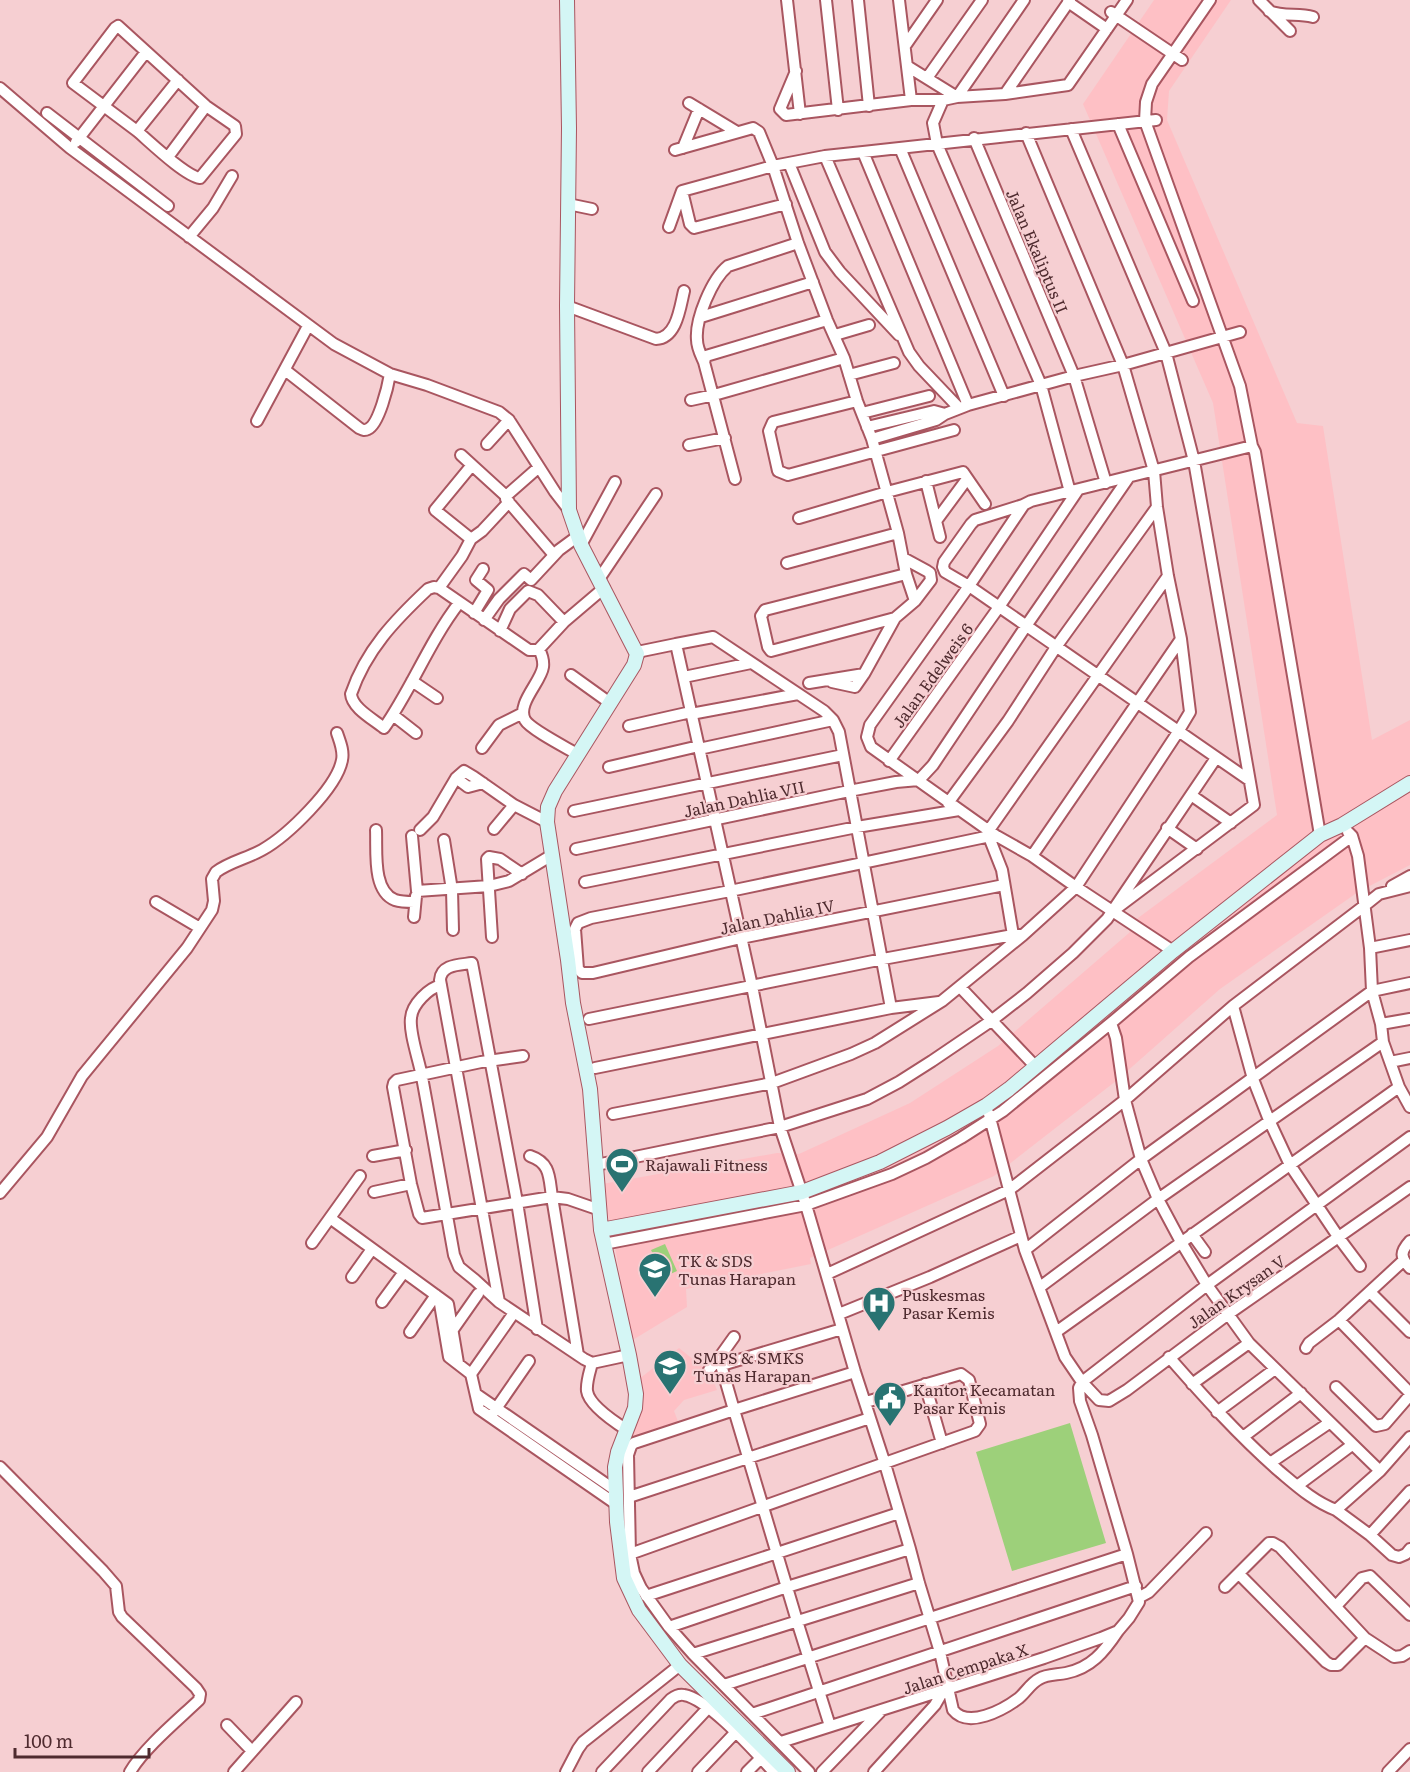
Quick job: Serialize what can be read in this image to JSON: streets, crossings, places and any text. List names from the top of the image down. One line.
{"streets":{"street":["Jalan Ekaliptus II","Jalan Edelweis 6","Jalan Dahlia VII","Jalan Dahlia IV","Jalan Krysan V","Jalan Cempaka X"]},"places":{"sports":["Rajawali Fitness"],"school or university":["TK & SDS Tunas Harapan","SMPS & SMKS Tunas Harapan"],"hospital":["Puskesmas Pasar Kemis"],"public building":["Kantor Kecamatan Pasar Kemis"]},"scale_bar":"100 m"}
